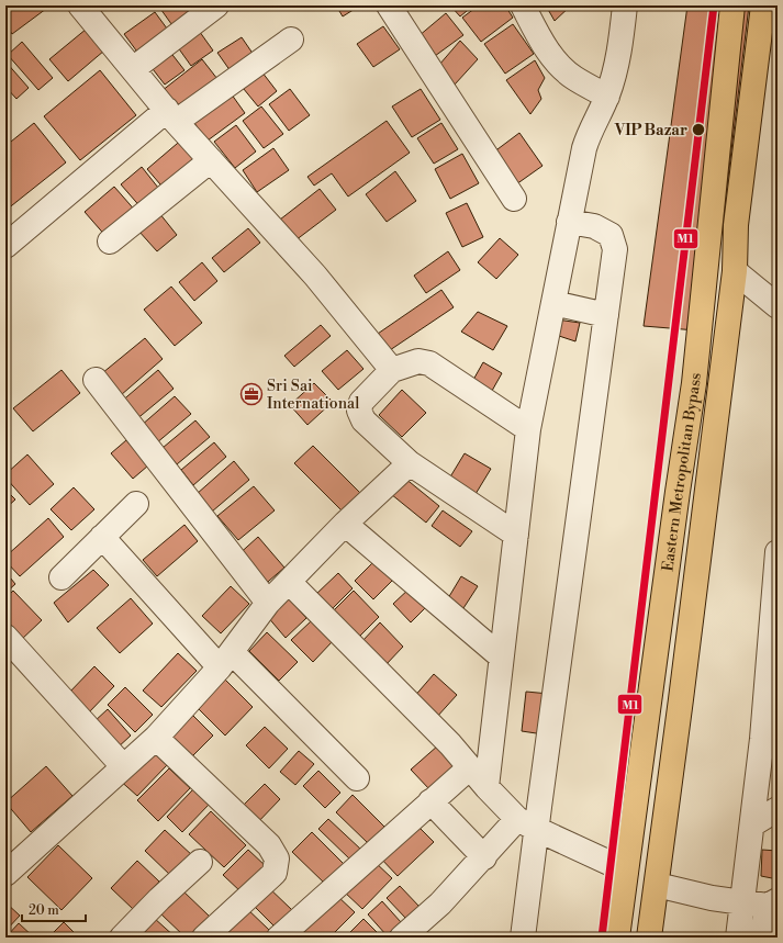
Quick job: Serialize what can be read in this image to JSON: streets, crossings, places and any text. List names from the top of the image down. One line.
{"streets":{"main road":["Eastern Metropolitan Bypass"]},"places":{"other":["VIP Bazar"],"office":["Sri Sai International"]},"lines":["transit line M1"],"scale_bar":"20 m"}
